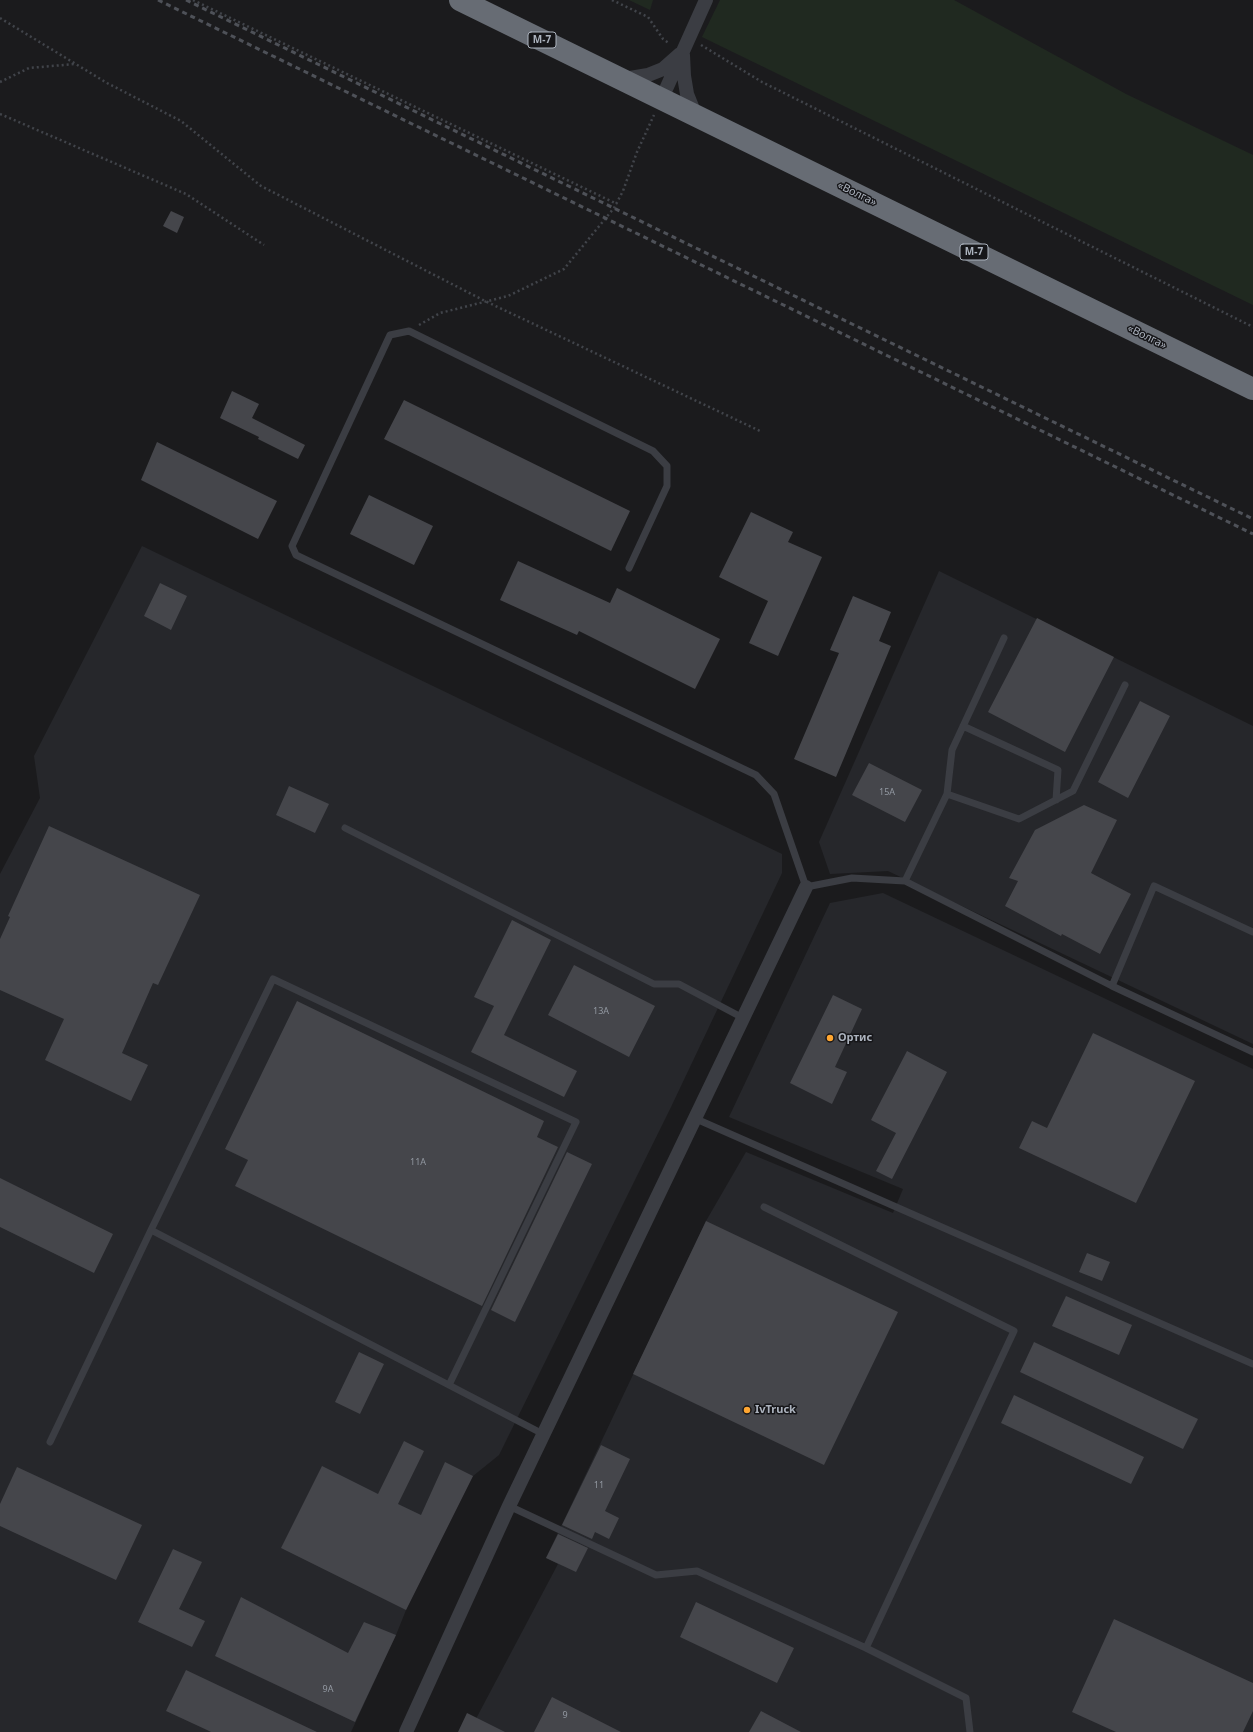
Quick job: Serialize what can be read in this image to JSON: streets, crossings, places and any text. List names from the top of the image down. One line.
{"streets":{"highway":["М-7","«Волга»"]},"places":["Ортис","IvTruck"],"house_numbers":["15А","13А","11А","11","9А","9"]}
